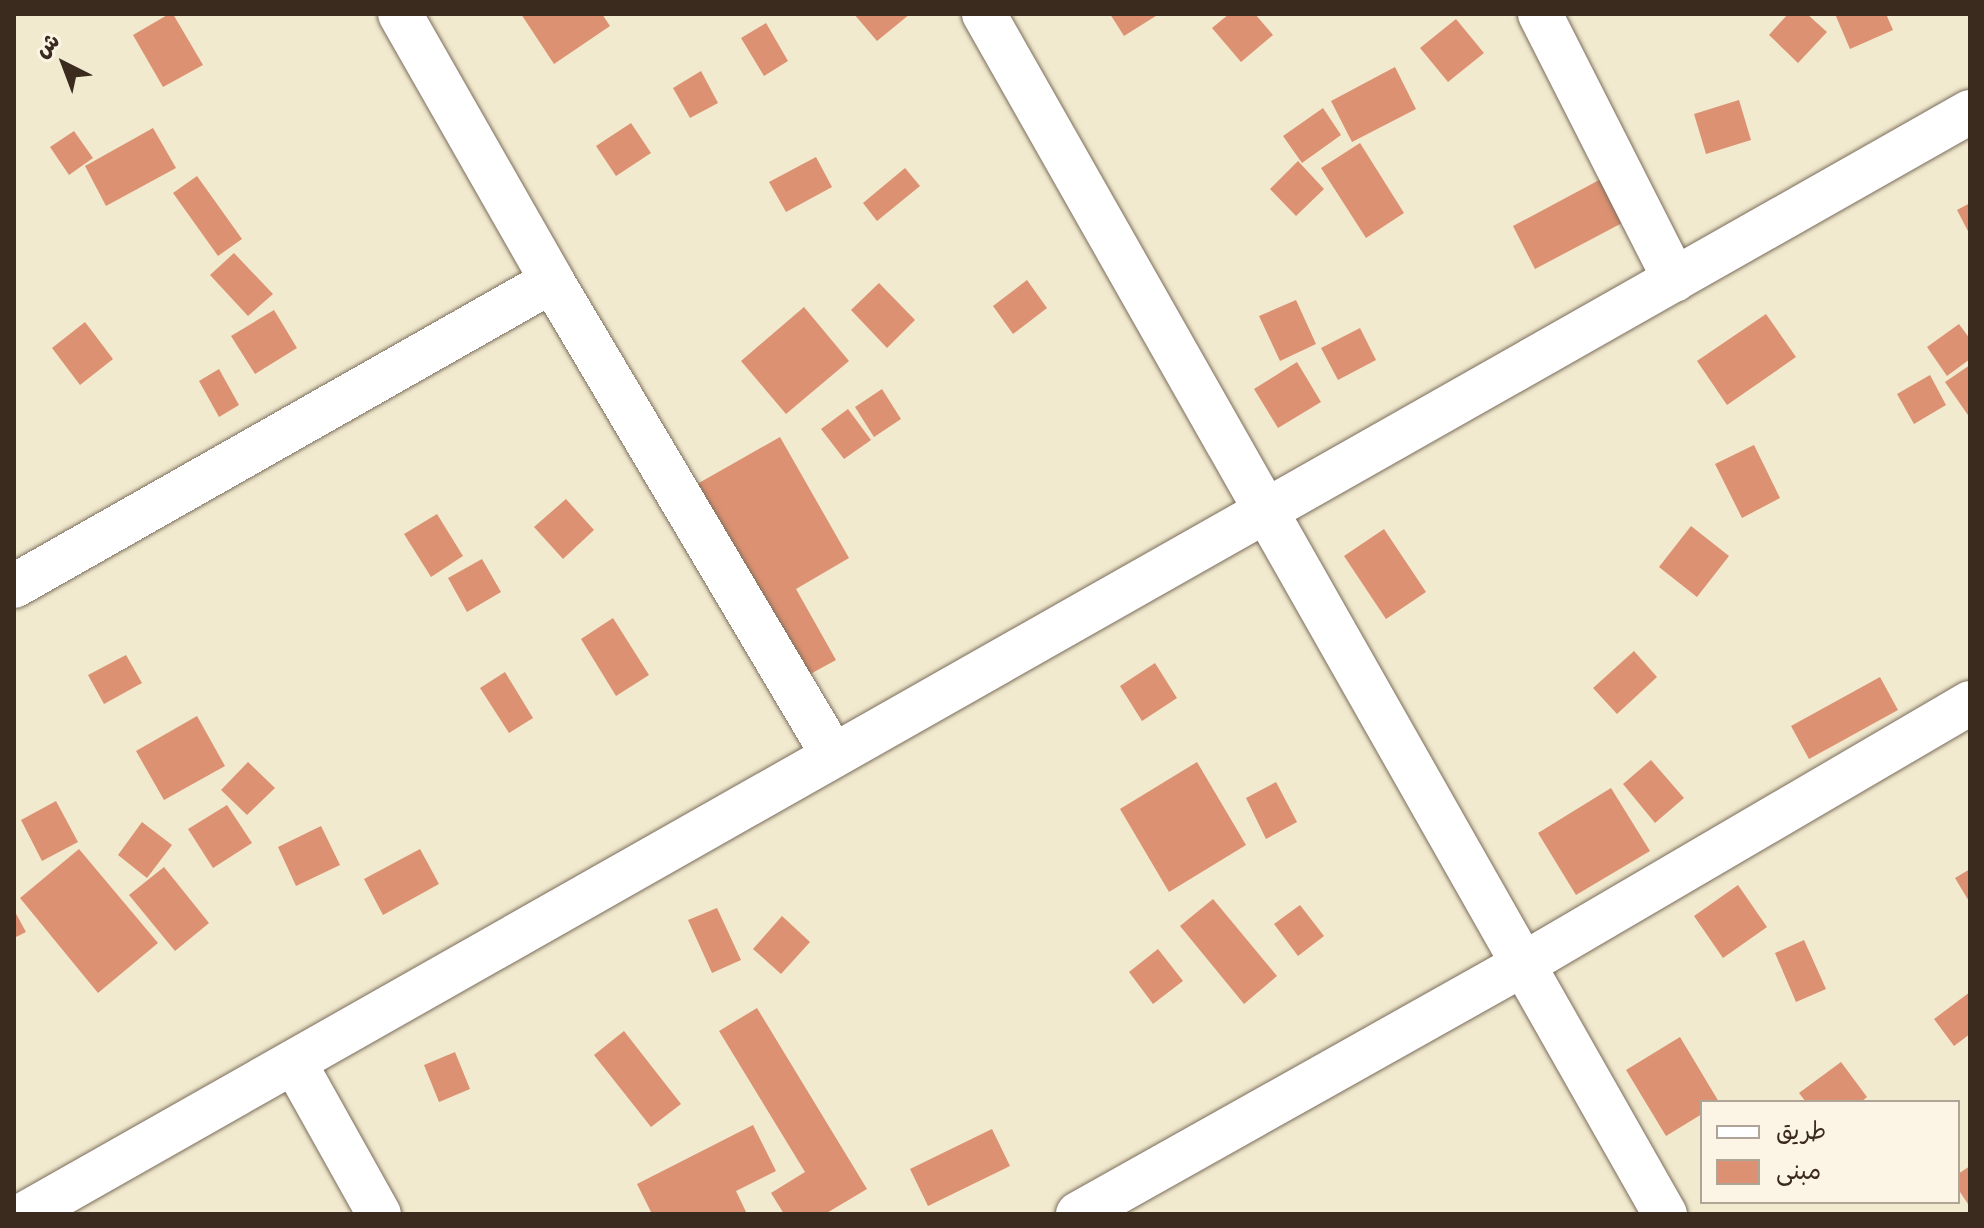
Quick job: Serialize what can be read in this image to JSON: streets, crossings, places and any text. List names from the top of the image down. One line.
{"legend":["طريق","مبنى"],"north":"top left"}
